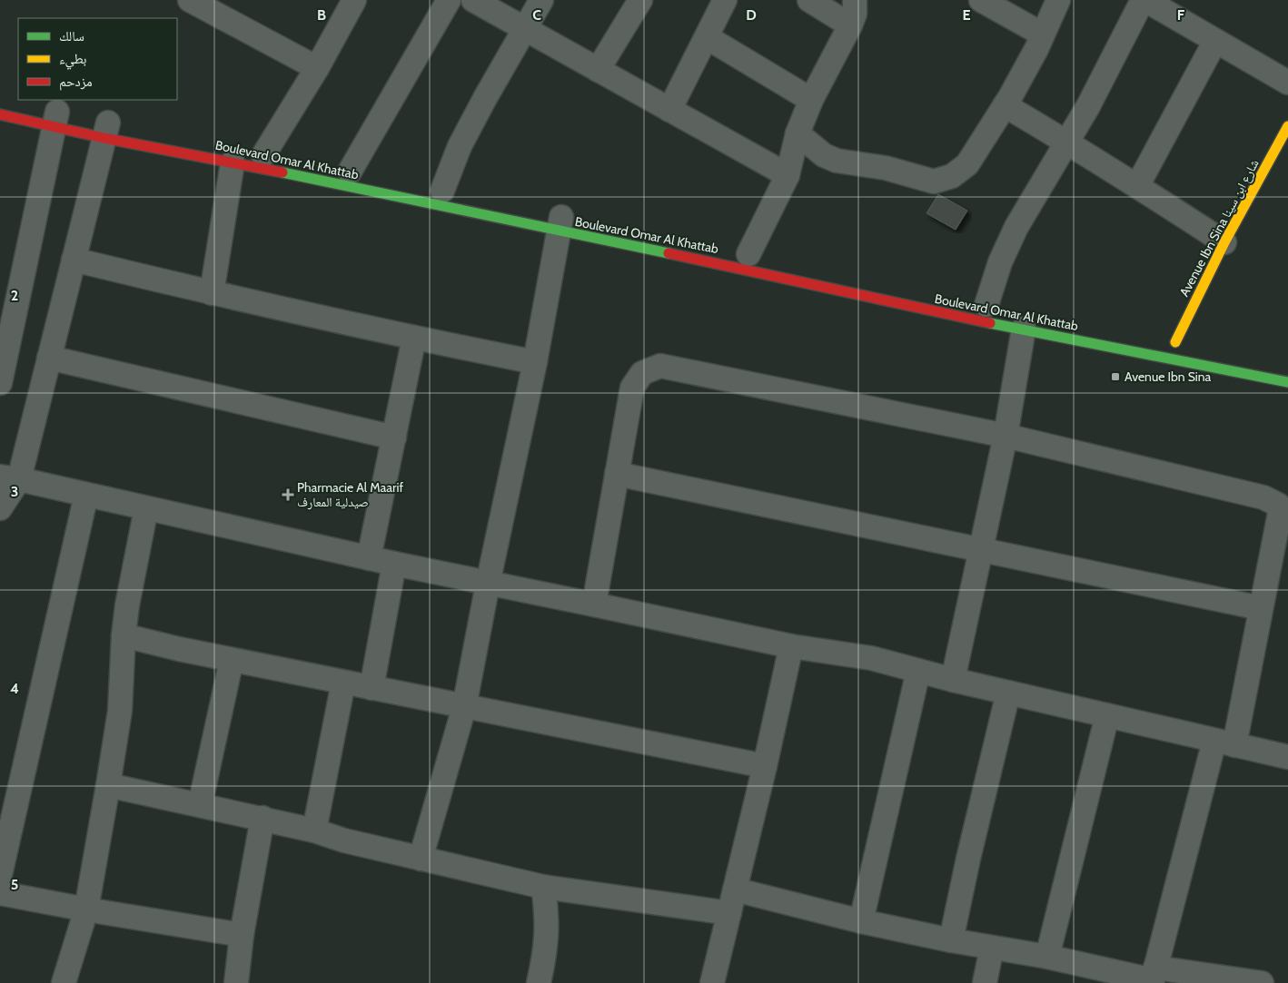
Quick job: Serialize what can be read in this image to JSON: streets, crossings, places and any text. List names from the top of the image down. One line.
{"streets":{"street":["Boulevard Omar Al Khattab","Avenue Ibn Sina شارع ابن سينا"]},"places":{"transit":["Avenue Ibn Sina"],"health":["Pharmacie Al Maarif صيدلية المعارف"]},"legend":["سالك","بطيء","مزدحم"],"grid":{"columns":["B","C","D","E","F"],"rows":["2","3","4","5"]}}
